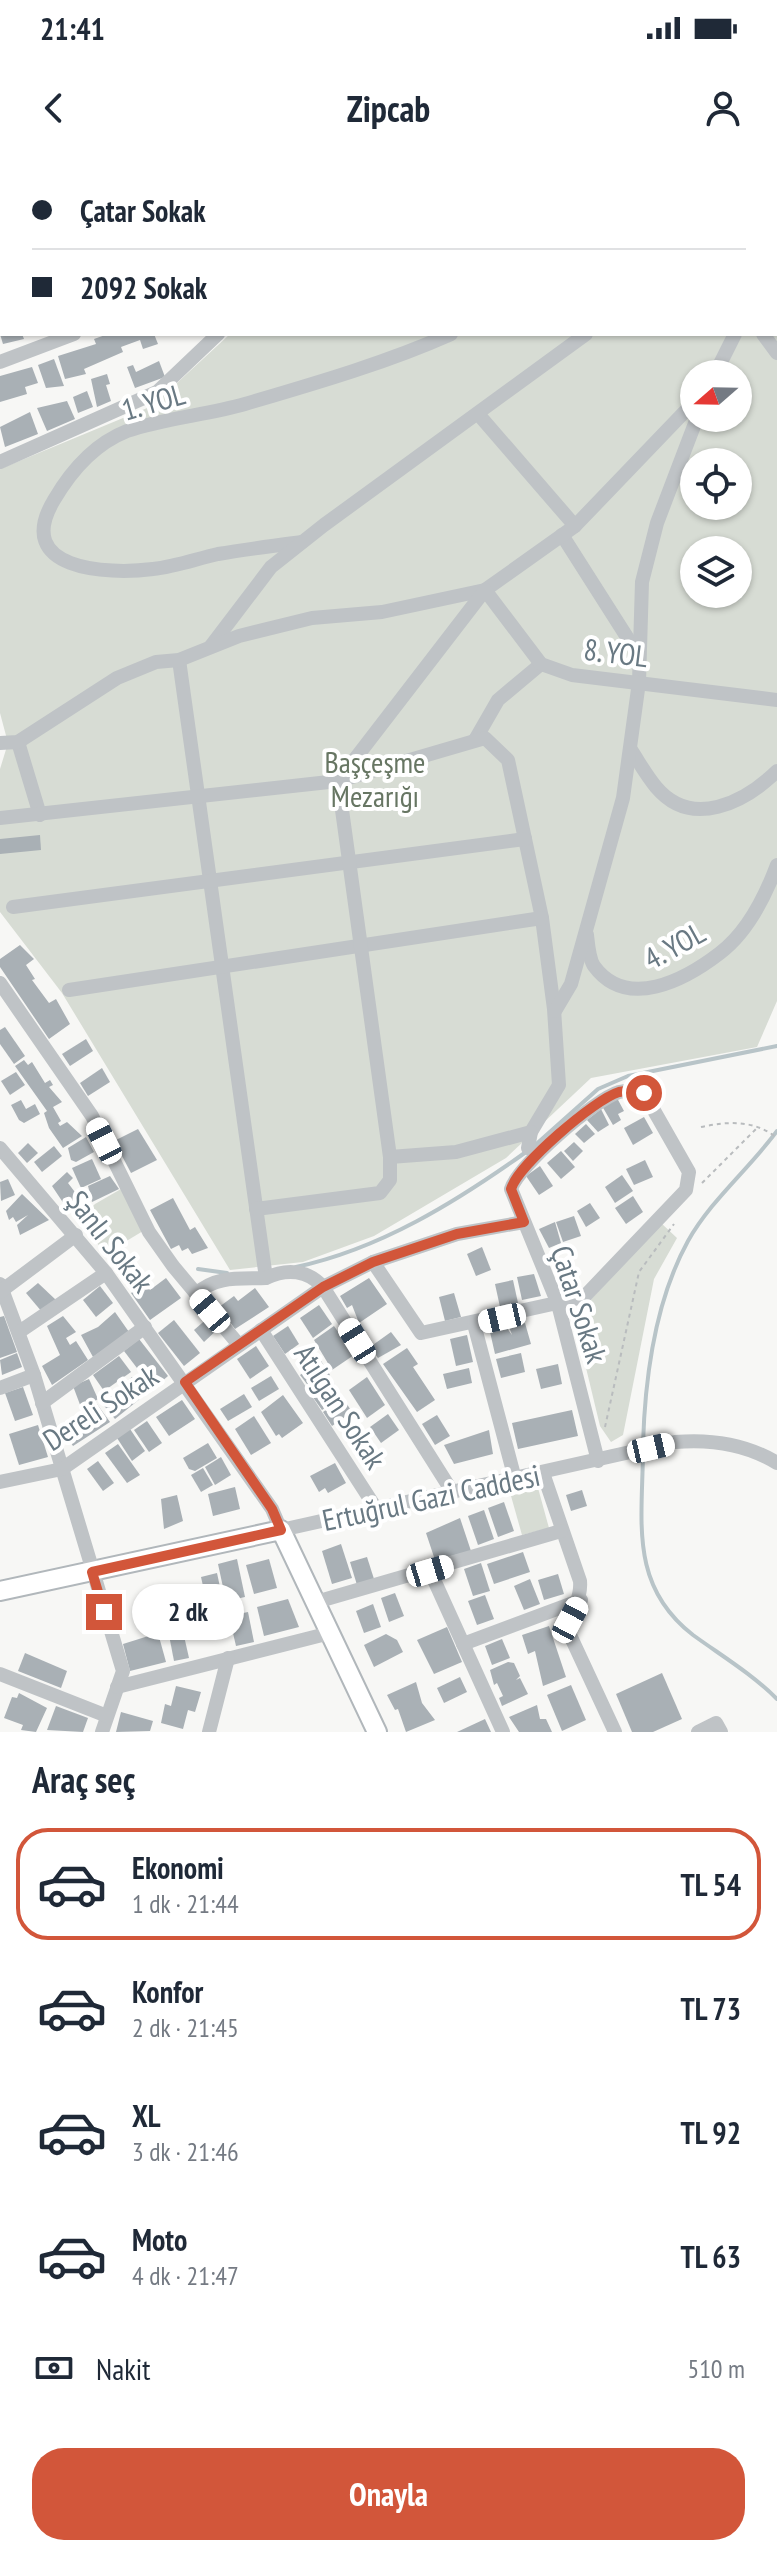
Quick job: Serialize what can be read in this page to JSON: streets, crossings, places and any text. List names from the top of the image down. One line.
{"streets":{"main road":["Ertuğrul Gazi Caddesi"],"street":["1. YOL","8. YOL","4. YOL","Şanlı Sokak","Çatar Sokak","Atılgan Sokak","Dereli Sokak"]},"crossings":[["Şanlı Sokak","Dereli Sokak"],["Şanlı Sokak","Ertuğrul Gazi Caddesi"],["Çatar Sokak","Dereli Sokak"],["Çatar Sokak","Ertuğrul Gazi Caddesi"],["Atılgan Sokak","Dereli Sokak"],["Atılgan Sokak","Ertuğrul Gazi Caddesi"]],"parks":["Başçeşme Mezarığı"],"north":"left","page":{"status":"21:41","header":"Zipcab","banner":["Çatar Sokak","2092 Sokak"],"bubble":"2 dk","heading":"Araç seç","list":[{"name":"Ekonomi","note":"1 dk · 21:44","value":"TL 54"},{"name":"Konfor","note":"2 dk · 21:45","value":"TL 73"},{"name":"XL","note":"3 dk · 21:46","value":"TL 92"},{"name":"Moto","note":"4 dk · 21:47","value":"TL 63"}],"pay":["Nakit","510 m"],"buttons":"Onayla"}}
